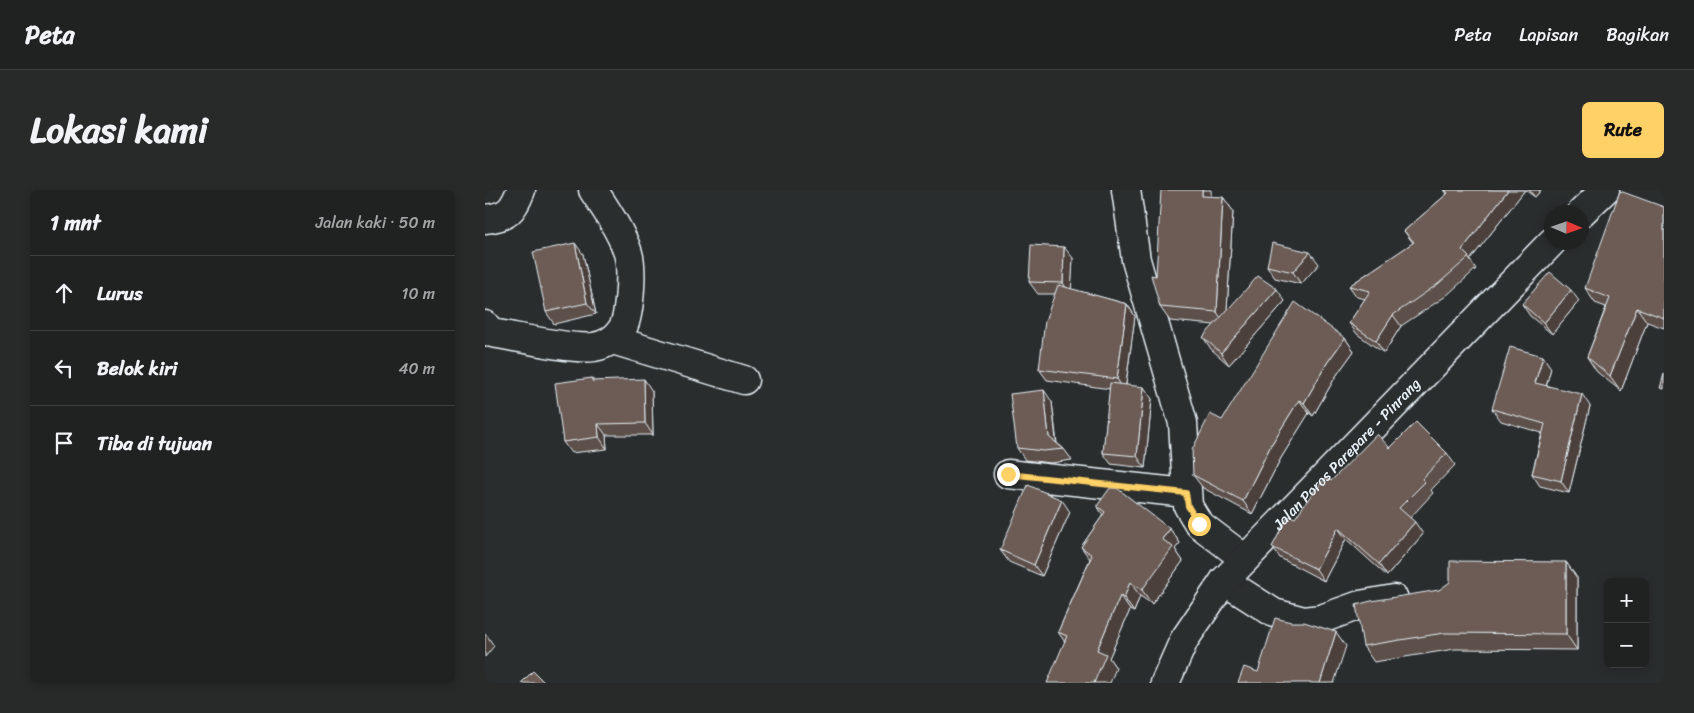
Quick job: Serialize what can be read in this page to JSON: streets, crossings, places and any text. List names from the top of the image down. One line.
{"streets":{"main road":["Jalan Poros Parepare - Pinrang"]},"north":"right","page":{"header":"Peta","nav":["Peta","Lapisan","Bagikan"],"title":"Lokasi kami","buttons":"Rute","heading":["1 mnt","Jalan kaki · 50 m"],"list":[["Lurus","10 m"],["Belok kiri","40 m"],"Tiba di tujuan"],"map_buttons":["+","−"]}}
